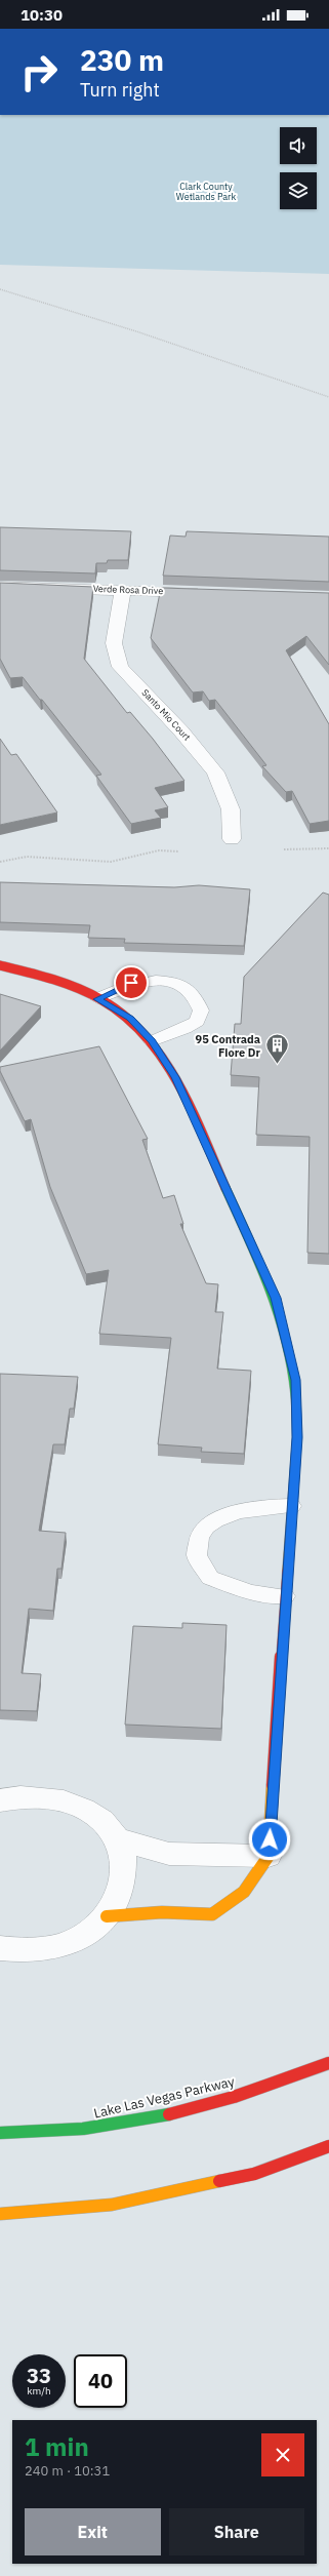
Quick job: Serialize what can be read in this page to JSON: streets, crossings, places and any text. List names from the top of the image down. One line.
{"streets":{"street":["Verde Rosa Drive","Santo Mio Court","Lake Las Vegas Parkway"]},"crossings":[["Verde Rosa Drive","Santo Mio Court"]],"parks":["Clark County Wetlands Park"],"places":{"building":["95 Contrada Fiore Dr"]},"page":{"status":"10:30","turn":["230 m","Turn right"],"speed":"33 km/h","limit":"40","heading":["1 min","240 m · 10:31"],"buttons":["Exit","Share"]}}
